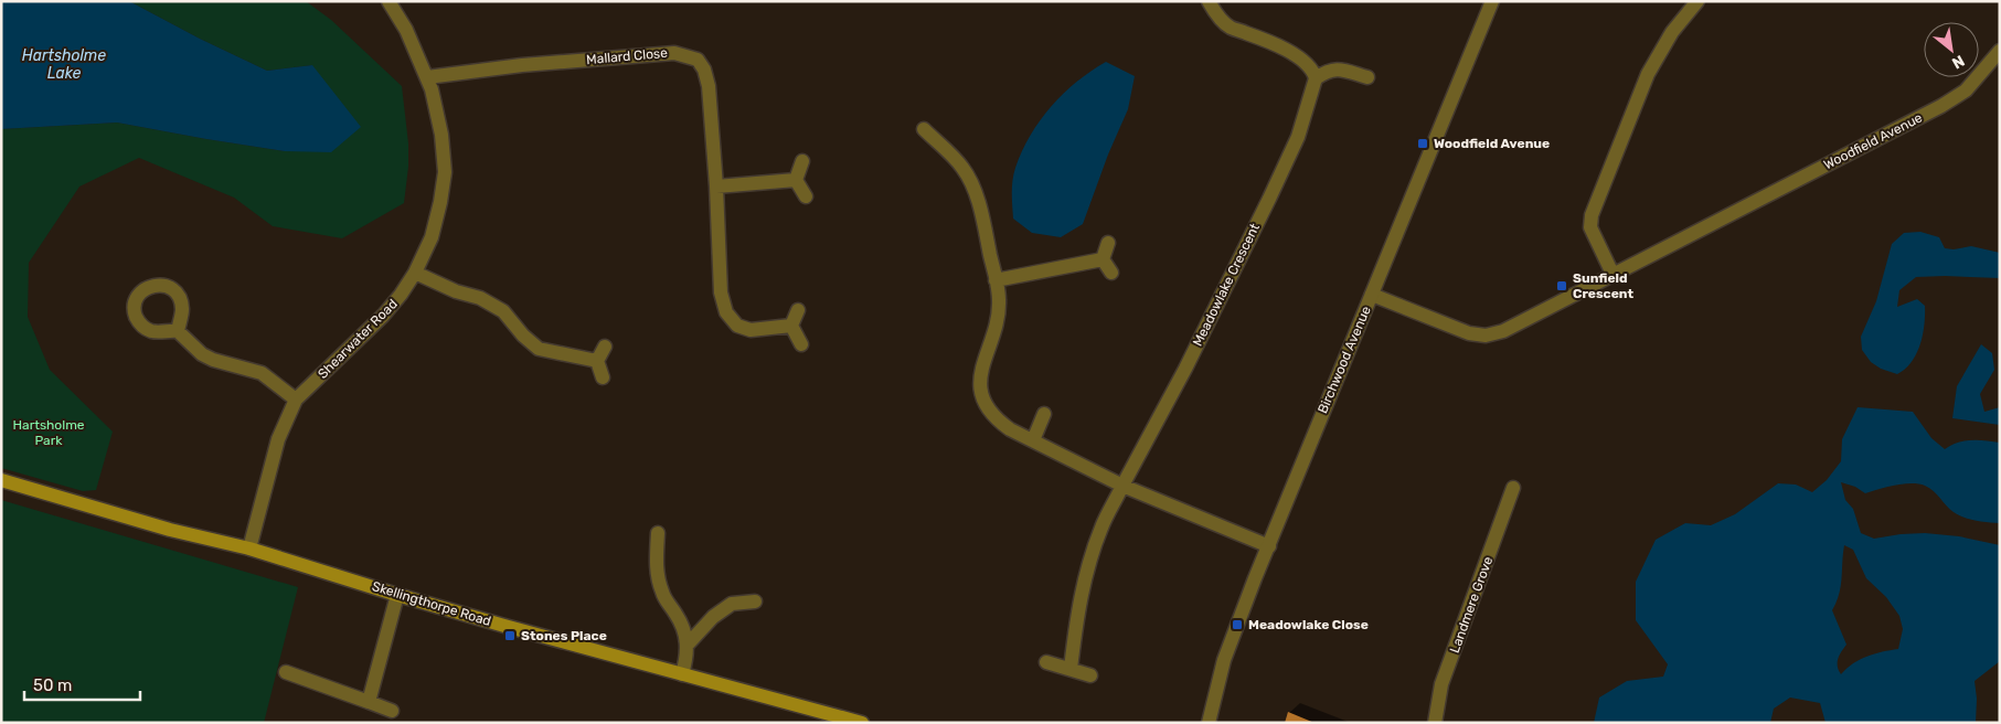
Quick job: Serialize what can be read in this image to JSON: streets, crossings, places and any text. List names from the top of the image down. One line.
{"streets":{"main road":["Skellingthorpe Road"],"street":["Mallard Close","Woodfield Avenue","Meadowlake Crescent","Shearwater Road","Birchwood Avenue","Landmere Grove"]},"crossings":[["Mallard Close","Shearwater Road"],["Woodfield Avenue","Birchwood Avenue"],["Shearwater Road","Skellingthorpe Road"]],"water":["Hartsholme Lake"],"parks":["Hartsholme Park"],"places":{"transit":["Woodfield Avenue","Sunfield Crescent","Meadowlake Close","Stones Place"]},"scale_bar":"50 m","north":"bottom right"}
